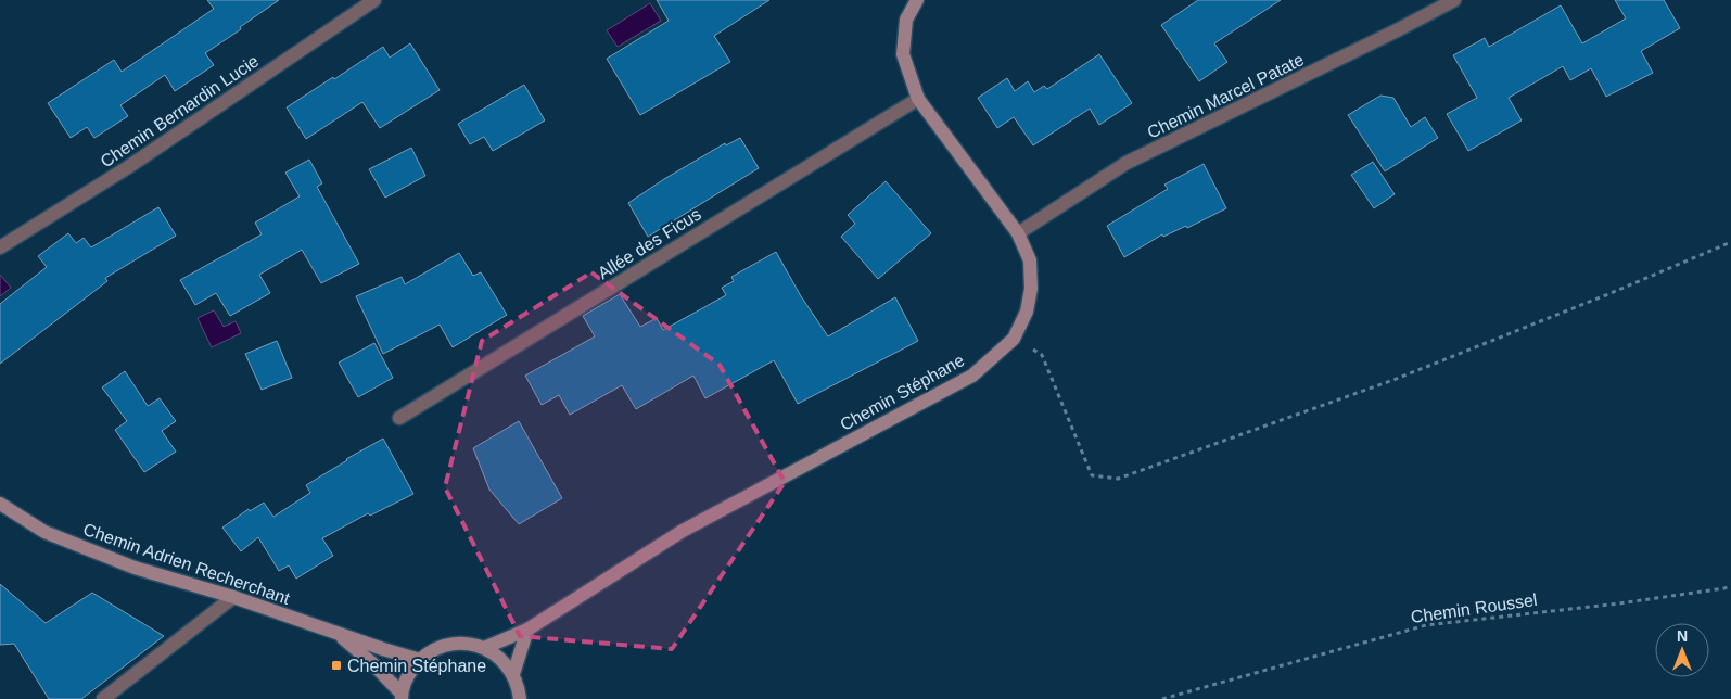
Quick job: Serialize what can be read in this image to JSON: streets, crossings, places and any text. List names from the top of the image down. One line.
{"streets":{"main road":["Chemin Stéphane","Chemin Adrien Recherchant"],"street":["Chemin Marcel Patate","Chemin Bernardin Lucie","Allée des Ficus"],"path":["Chemin Roussel"]},"crossings":[["Chemin Marcel Patate","Chemin Stéphane"],["Allée des Ficus","Chemin Stéphane"],["Chemin Stéphane","Chemin Adrien Recherchant"]],"places":{"transit":["Chemin Stéphane"]},"north":"top"}
